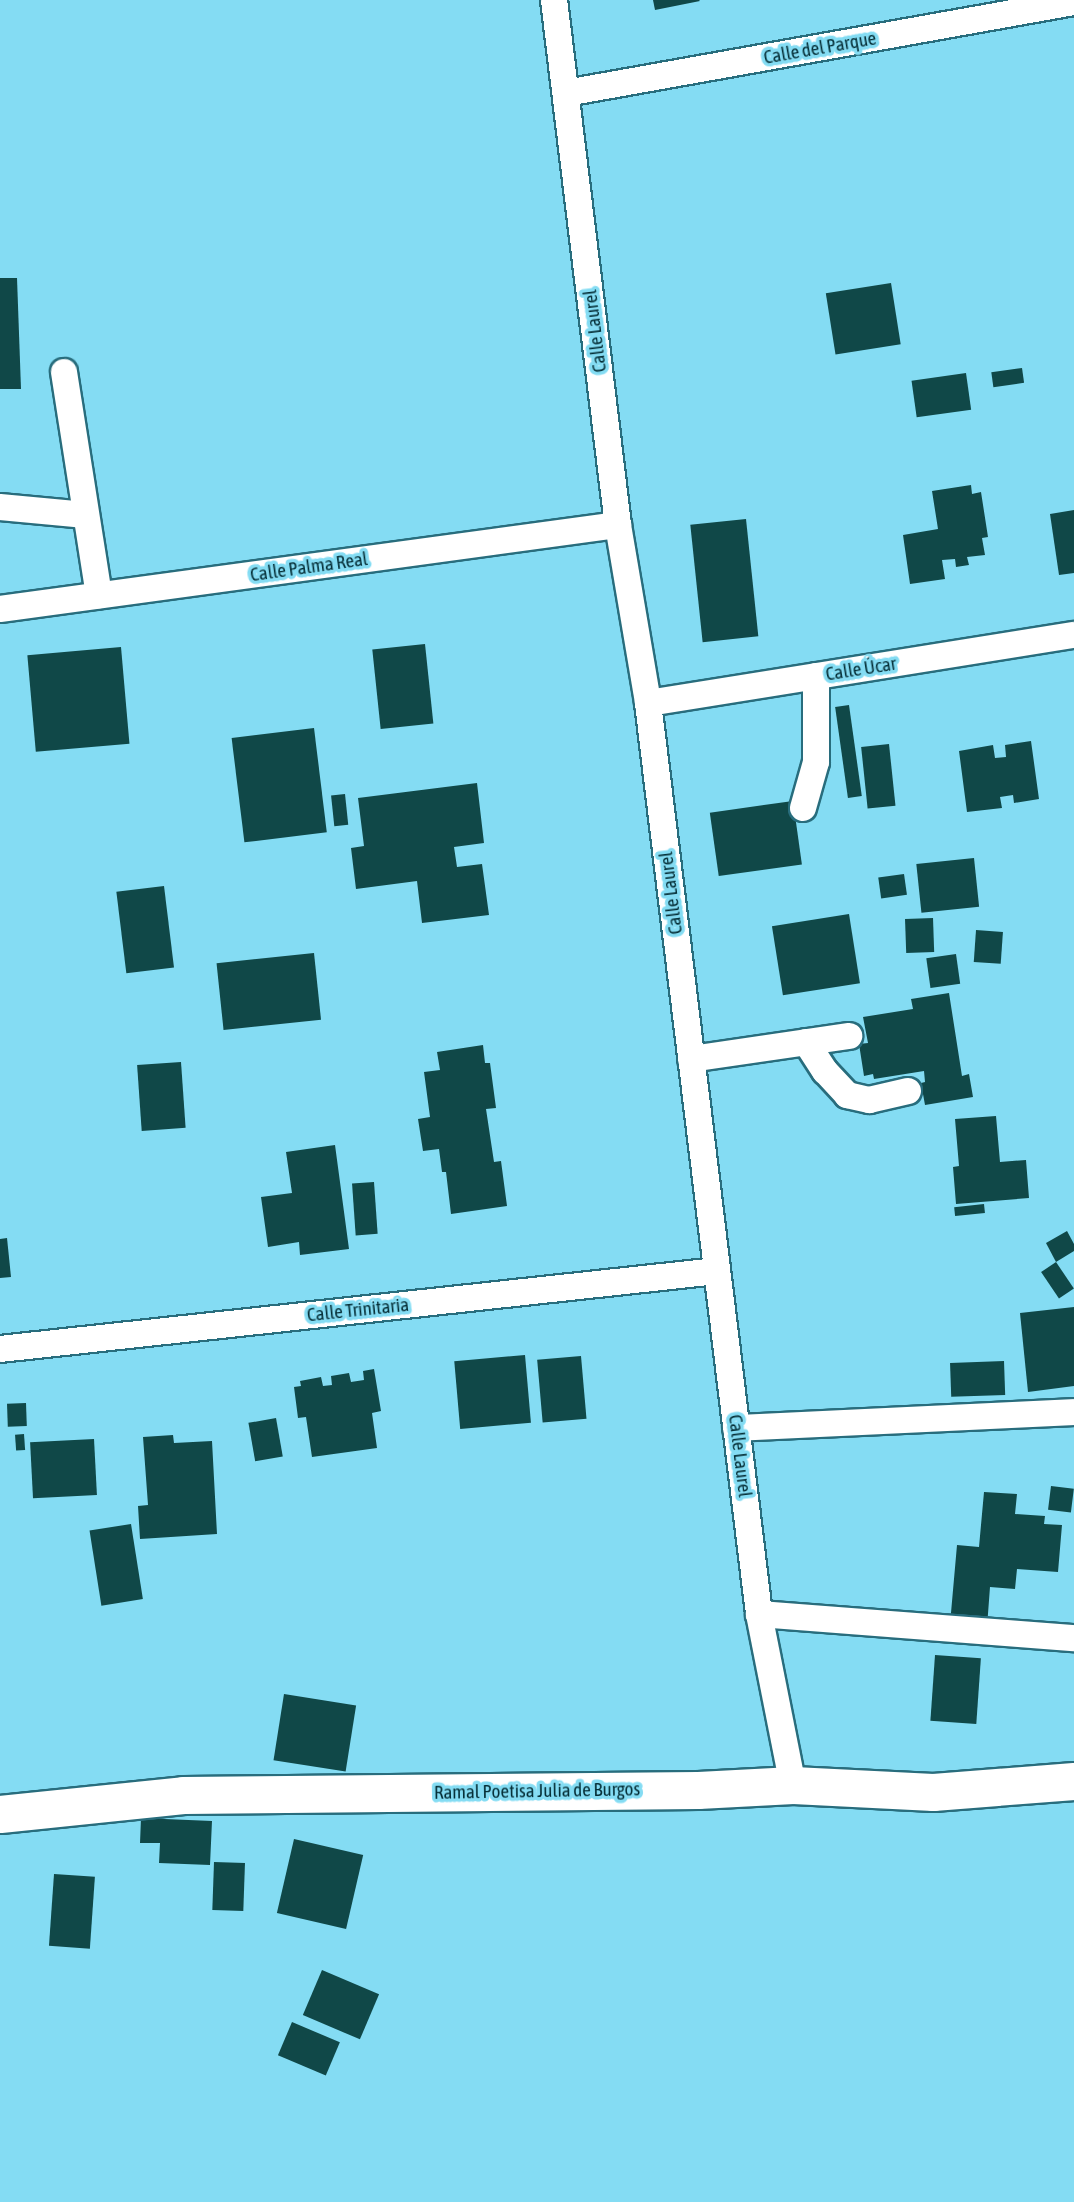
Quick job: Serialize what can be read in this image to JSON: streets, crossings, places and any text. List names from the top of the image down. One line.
{"streets":{"street":["Calle del Parque","Calle Laurel","Calle Palma Real","Calle Úcar","Calle Trinitaria","Ramal Poetisa Julia de Burgos"]},"crossings":[["Calle del Parque","Calle Laurel"],["Calle Laurel","Calle Palma Real"],["Calle Laurel","Calle Úcar"],["Calle Laurel","Calle Trinitaria"],["Calle Laurel","Ramal Poetisa Julia de Burgos"]]}
